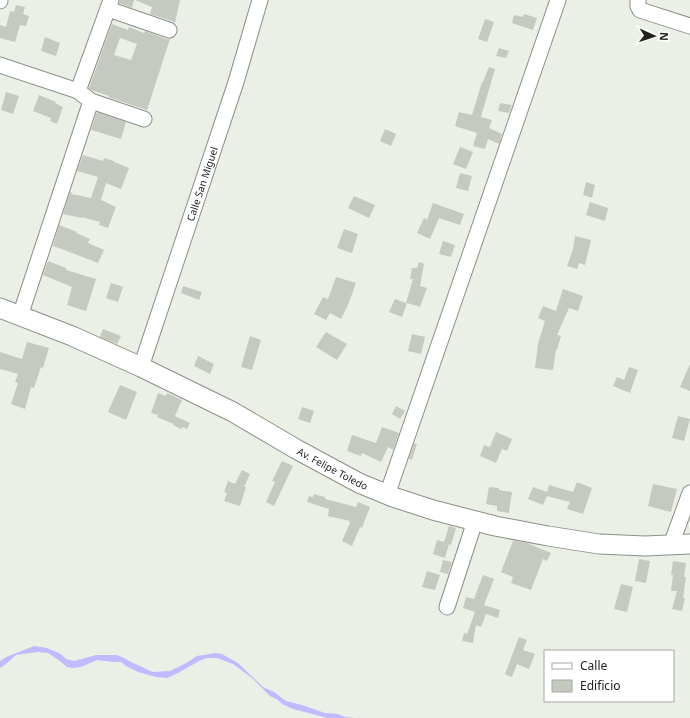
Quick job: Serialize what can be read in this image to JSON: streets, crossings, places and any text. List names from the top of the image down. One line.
{"streets":{"main road":["Av. Felipe Toledo"],"street":["Calle San Miguel"]},"crossings":[["Calle San Miguel","Av. Felipe Toledo"]],"legend":["Calle","Edificio"],"north":"right"}
